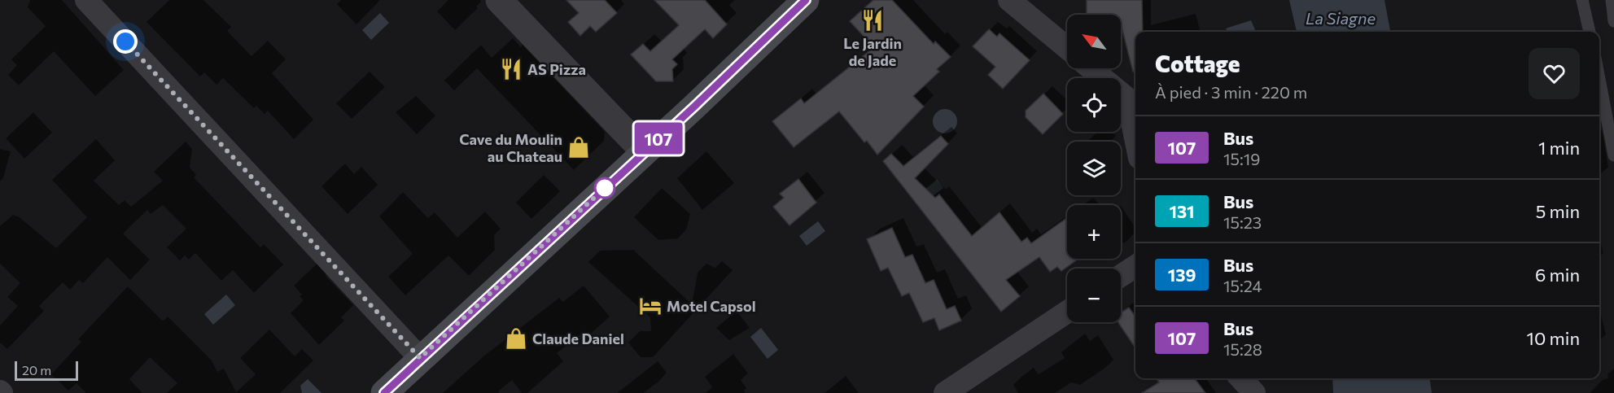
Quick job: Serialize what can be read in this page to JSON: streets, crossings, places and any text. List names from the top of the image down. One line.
{"water":["La Siagne"],"places":{"restaurant":["Le Jardin de Jade","AS Pizza"],"shop":["Cave du Moulin au Chateau","Claude Daniel"],"hotel":["Motel Capsol"]},"lines":["bus line 107"],"scale_bar":"20 m","north":"top left","page":{"on_map":"107","map_buttons":["+","−"],"heading":["Cottage","À pied · 3 min · 220 m"],"list":[{"mark":"107","name":"Bus","note":"15:19","value":"1 min"},{"mark":"131","name":"Bus","note":"15:23","value":"5 min"},{"mark":"139","name":"Bus","note":"15:24","value":"6 min"},{"mark":"107","name":"Bus","note":"15:28","value":"10 min"}],"scale":"20 m"}}
